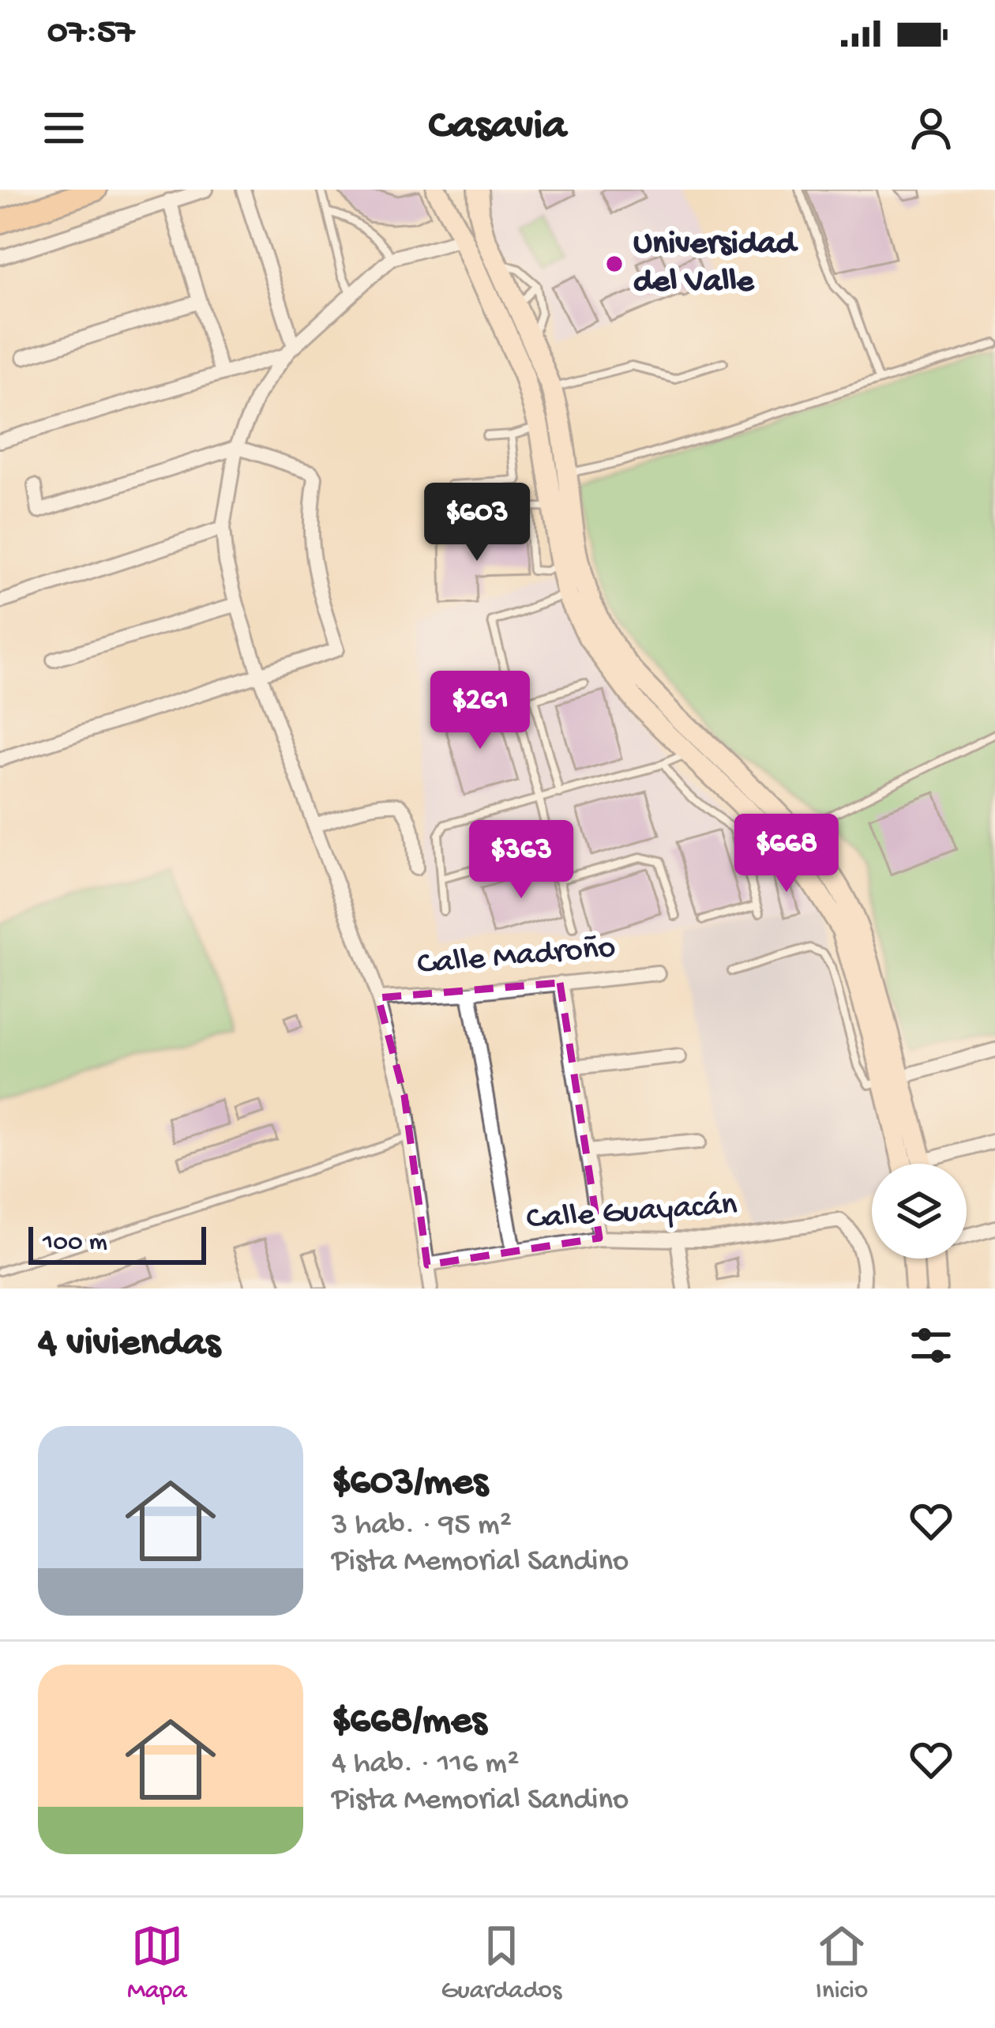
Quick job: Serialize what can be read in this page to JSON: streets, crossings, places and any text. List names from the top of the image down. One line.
{"streets":{"street":["Calle Madroño","Calle Guayacán"]},"places":["Universidad del Valle"],"scale_bar":"100 m","page":{"status":"07:57","header":"Casavia","price":["$603","$261","$668","$363"],"scale":"100 m","heading":"4 viviendas","list":[{"name":"$603/mes","note":"3 hab. · 95 m² · Pista Memorial Sandino"},{"name":"$668/mes","note":"4 hab. · 116 m² · Pista Memorial Sandino"}],"tabs":["Mapa","Guardados","Inicio"]}}
